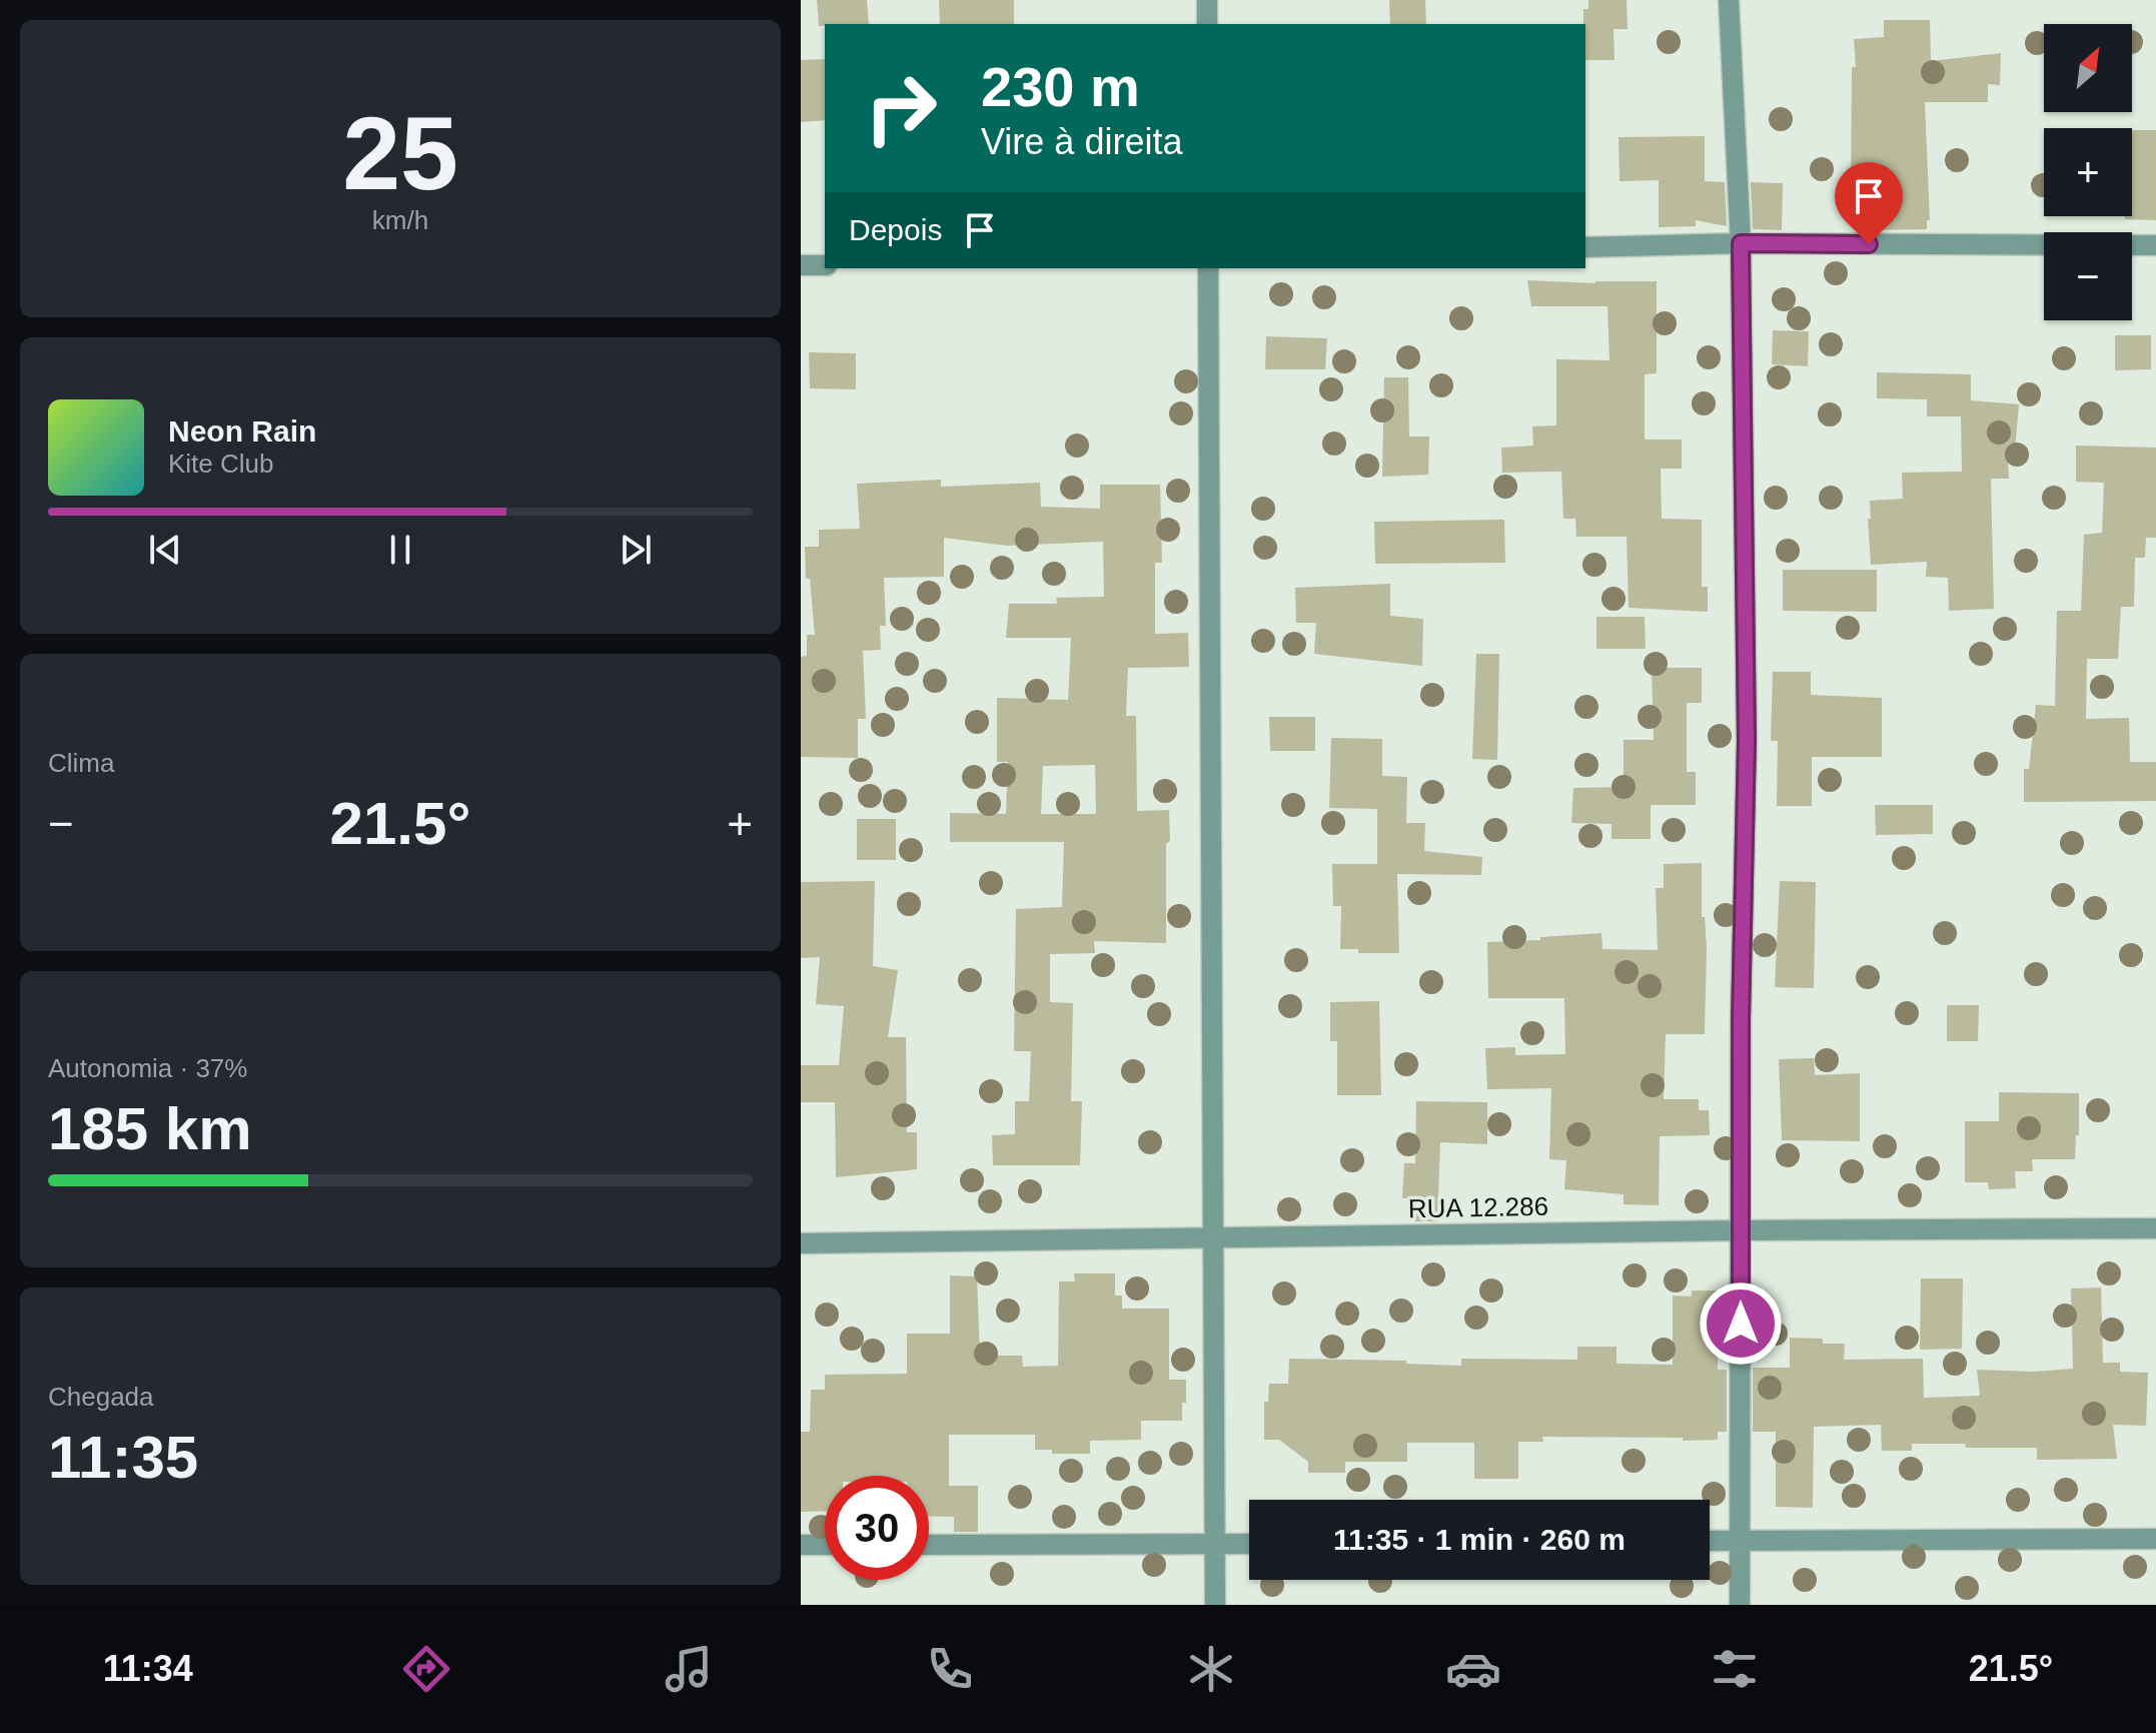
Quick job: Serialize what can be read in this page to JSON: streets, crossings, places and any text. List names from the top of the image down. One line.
{"streets":{"street":["RUA 12.286"]},"north":"top right","page":{"tile":[["25","km/h"],"Clima",["Autonomia · 37%","185 km"],["Chegada","11:35"]],"map_buttons":["+","−"],"turn":["230 m","Vire à direita"],"then":"Depois","song":["Neon Rain","Kite Club"],"heat":["−","21.5°","+"],"limit":"30","trip":"11:35 · 1 min · 260 m","tabs":["11:34","21.5°"]}}
